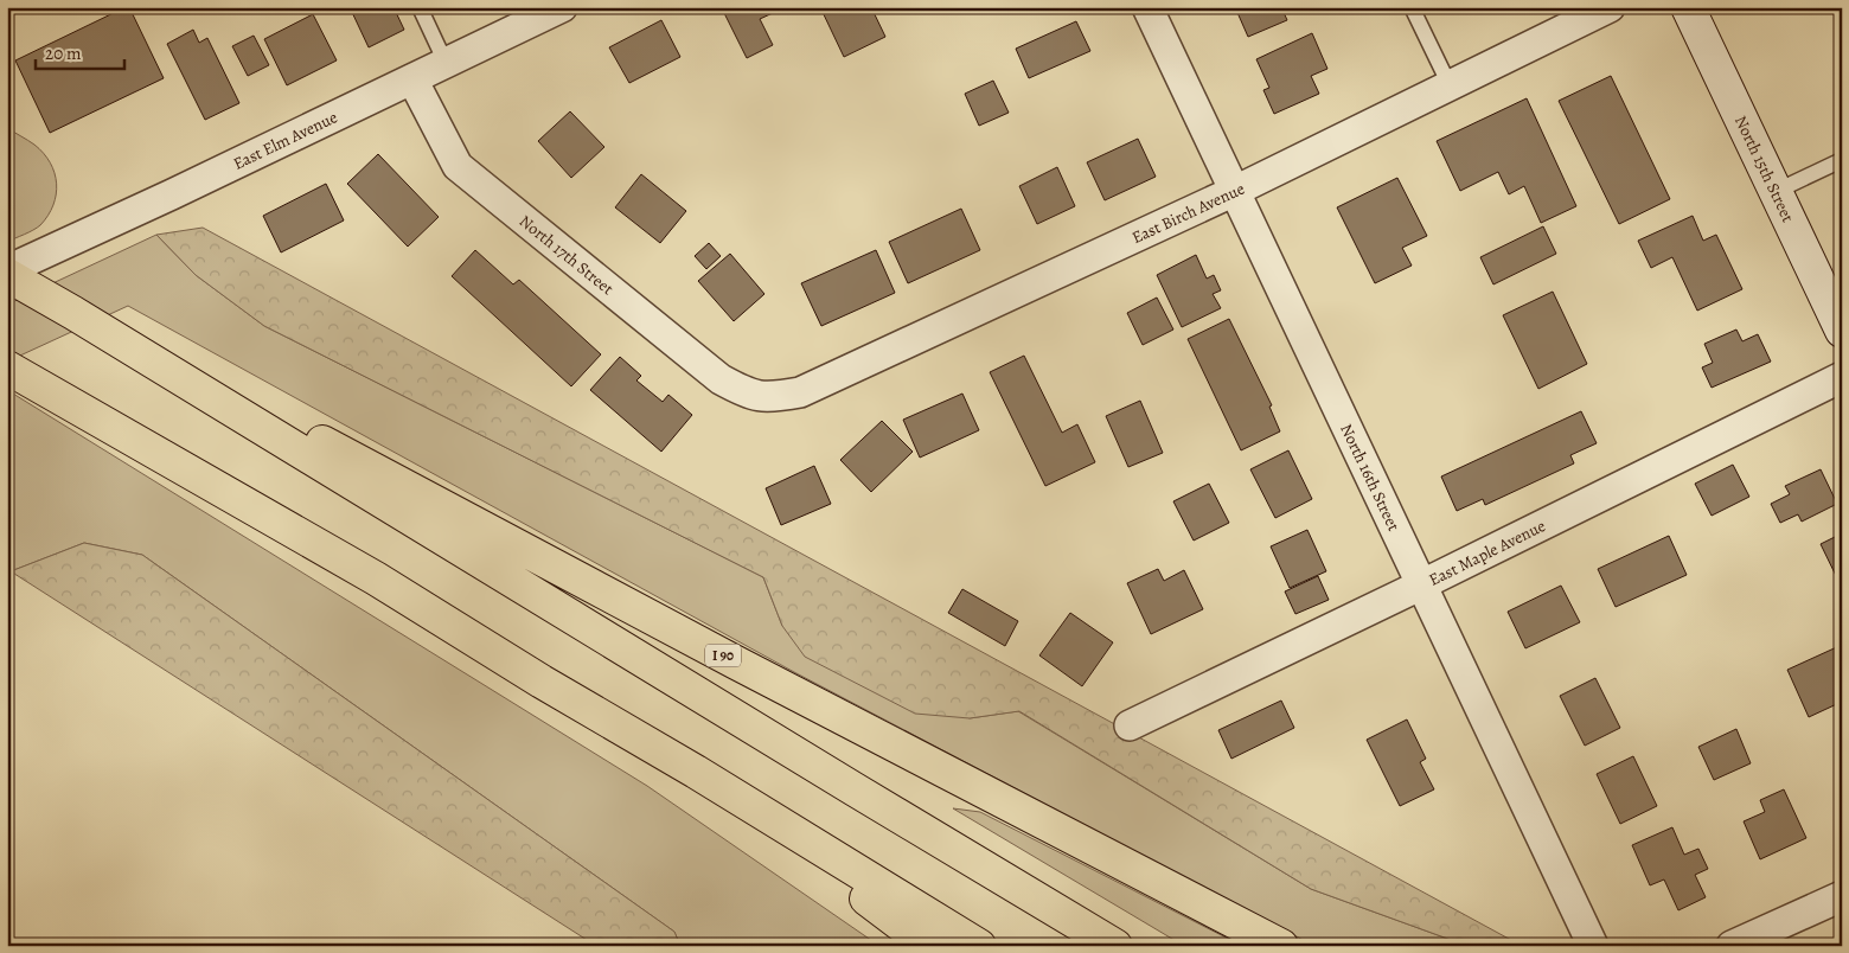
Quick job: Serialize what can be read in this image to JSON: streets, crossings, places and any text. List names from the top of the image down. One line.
{"streets":{"highway":["I 90"],"main road":["North 15th Street"],"street":["East Elm Avenue","East Birch Avenue","North 17th Street","North 16th Street","East Maple Avenue"]},"crossings":[["East Elm Avenue","North 17th Street"],["East Birch Avenue","North 17th Street"],["East Birch Avenue","North 16th Street"],["North 16th Street","East Maple Avenue"]],"scale_bar":"20 m"}
